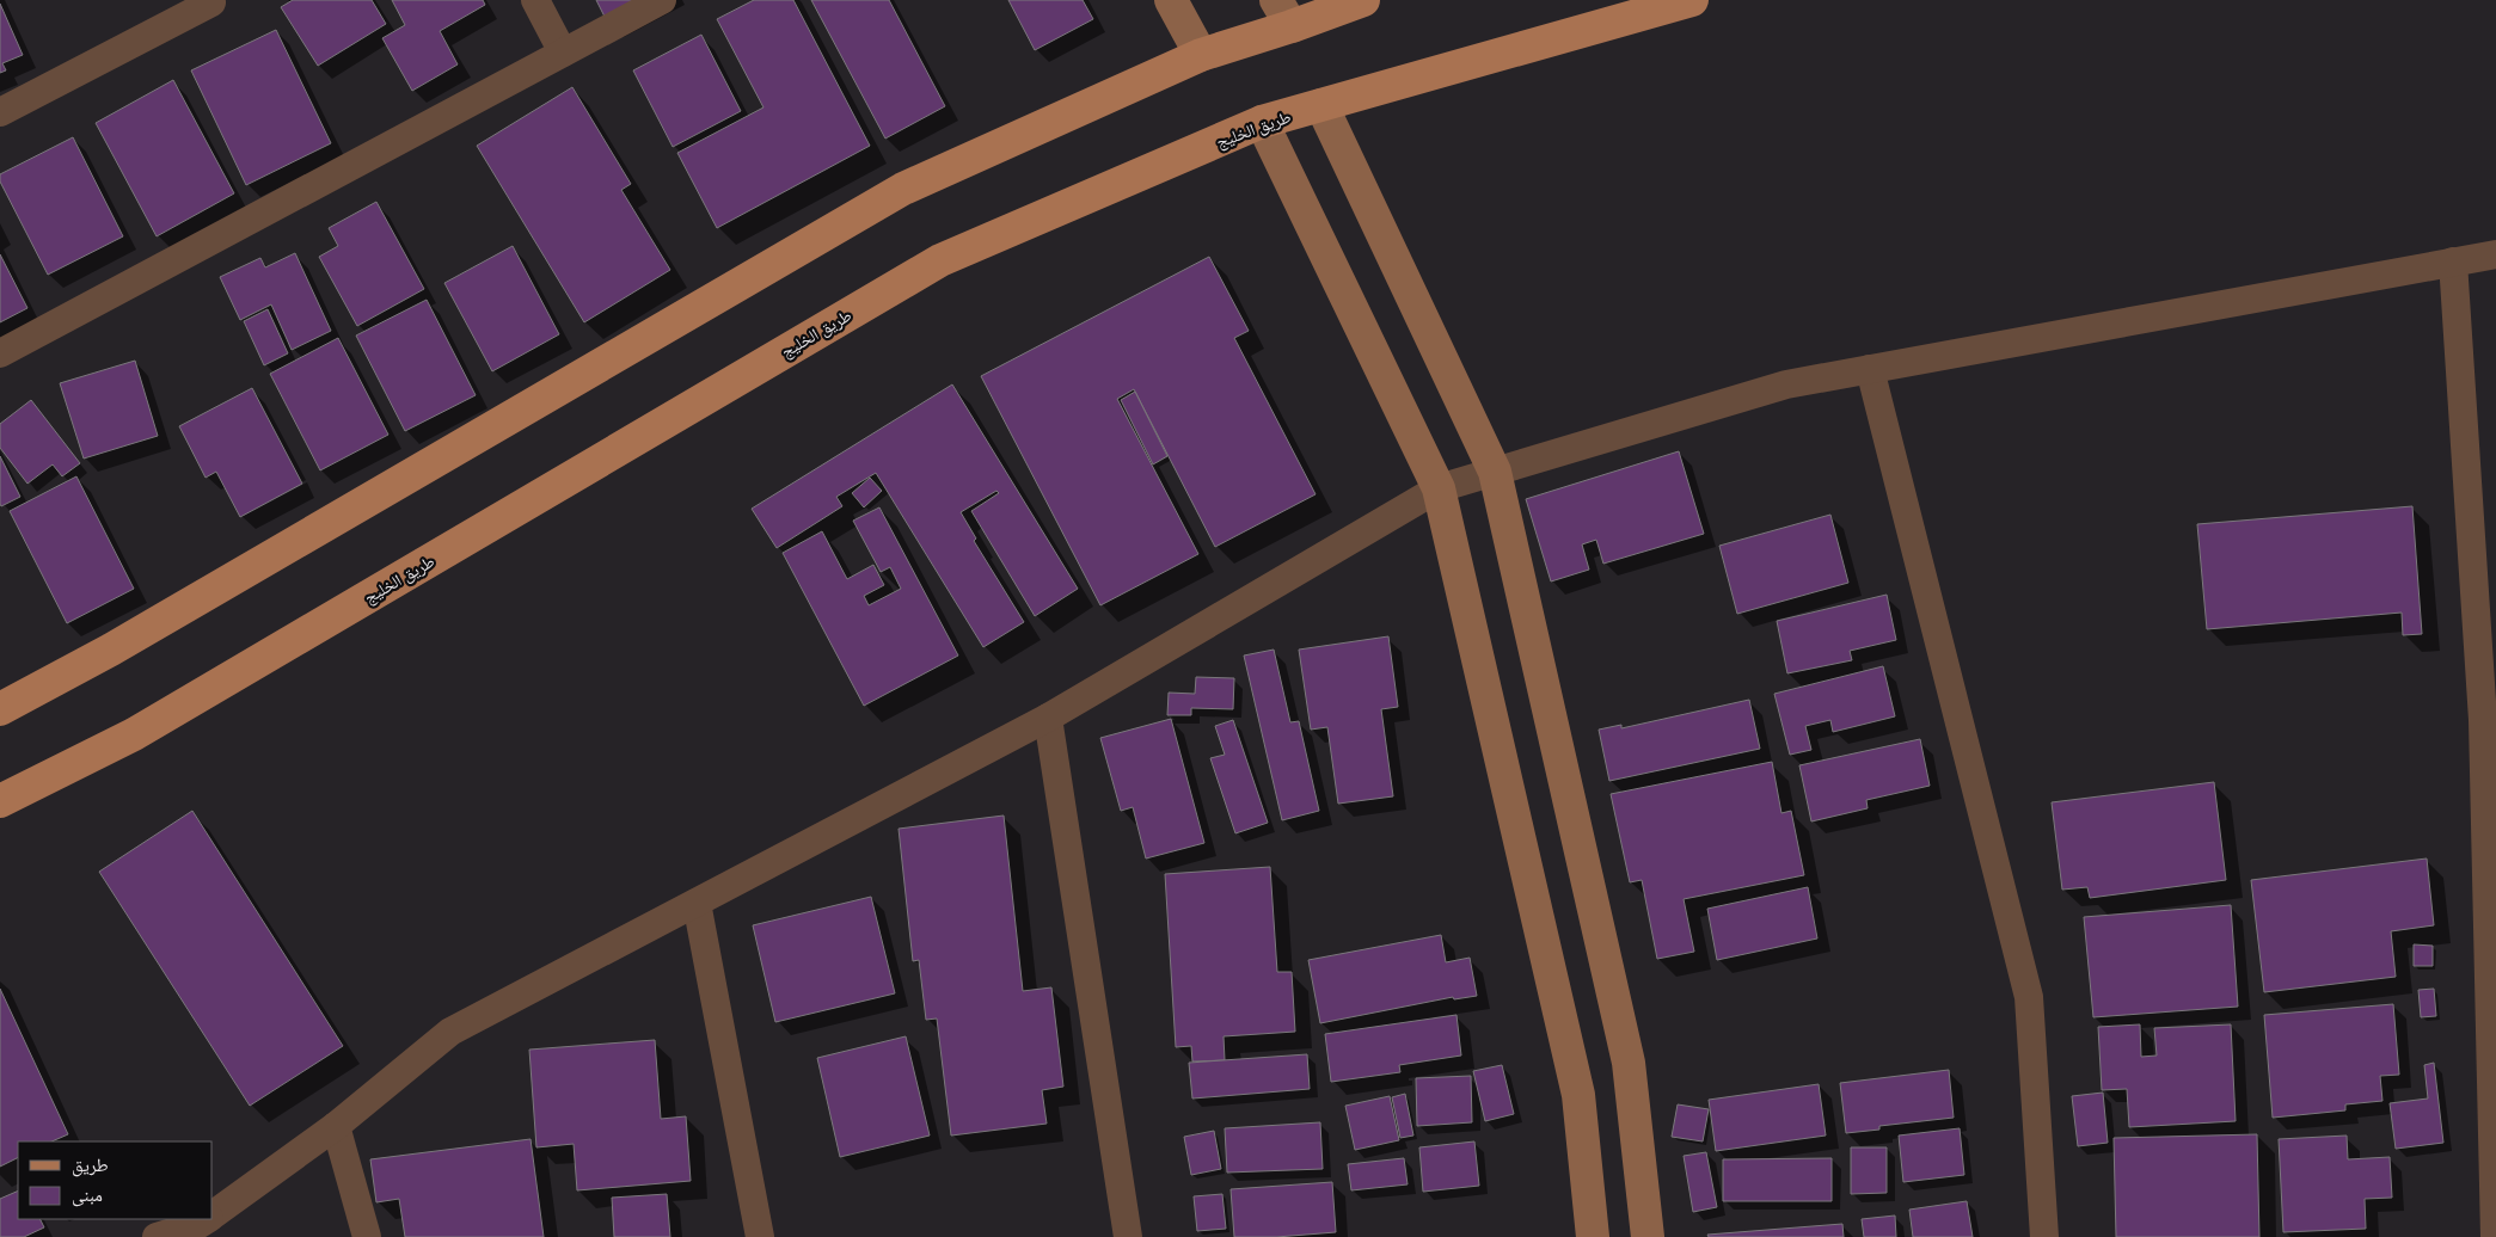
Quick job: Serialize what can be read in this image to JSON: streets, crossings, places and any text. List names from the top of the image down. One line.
{"streets":{"main road":["طريق الخليج"]},"legend":["طريق","مبنى"]}
